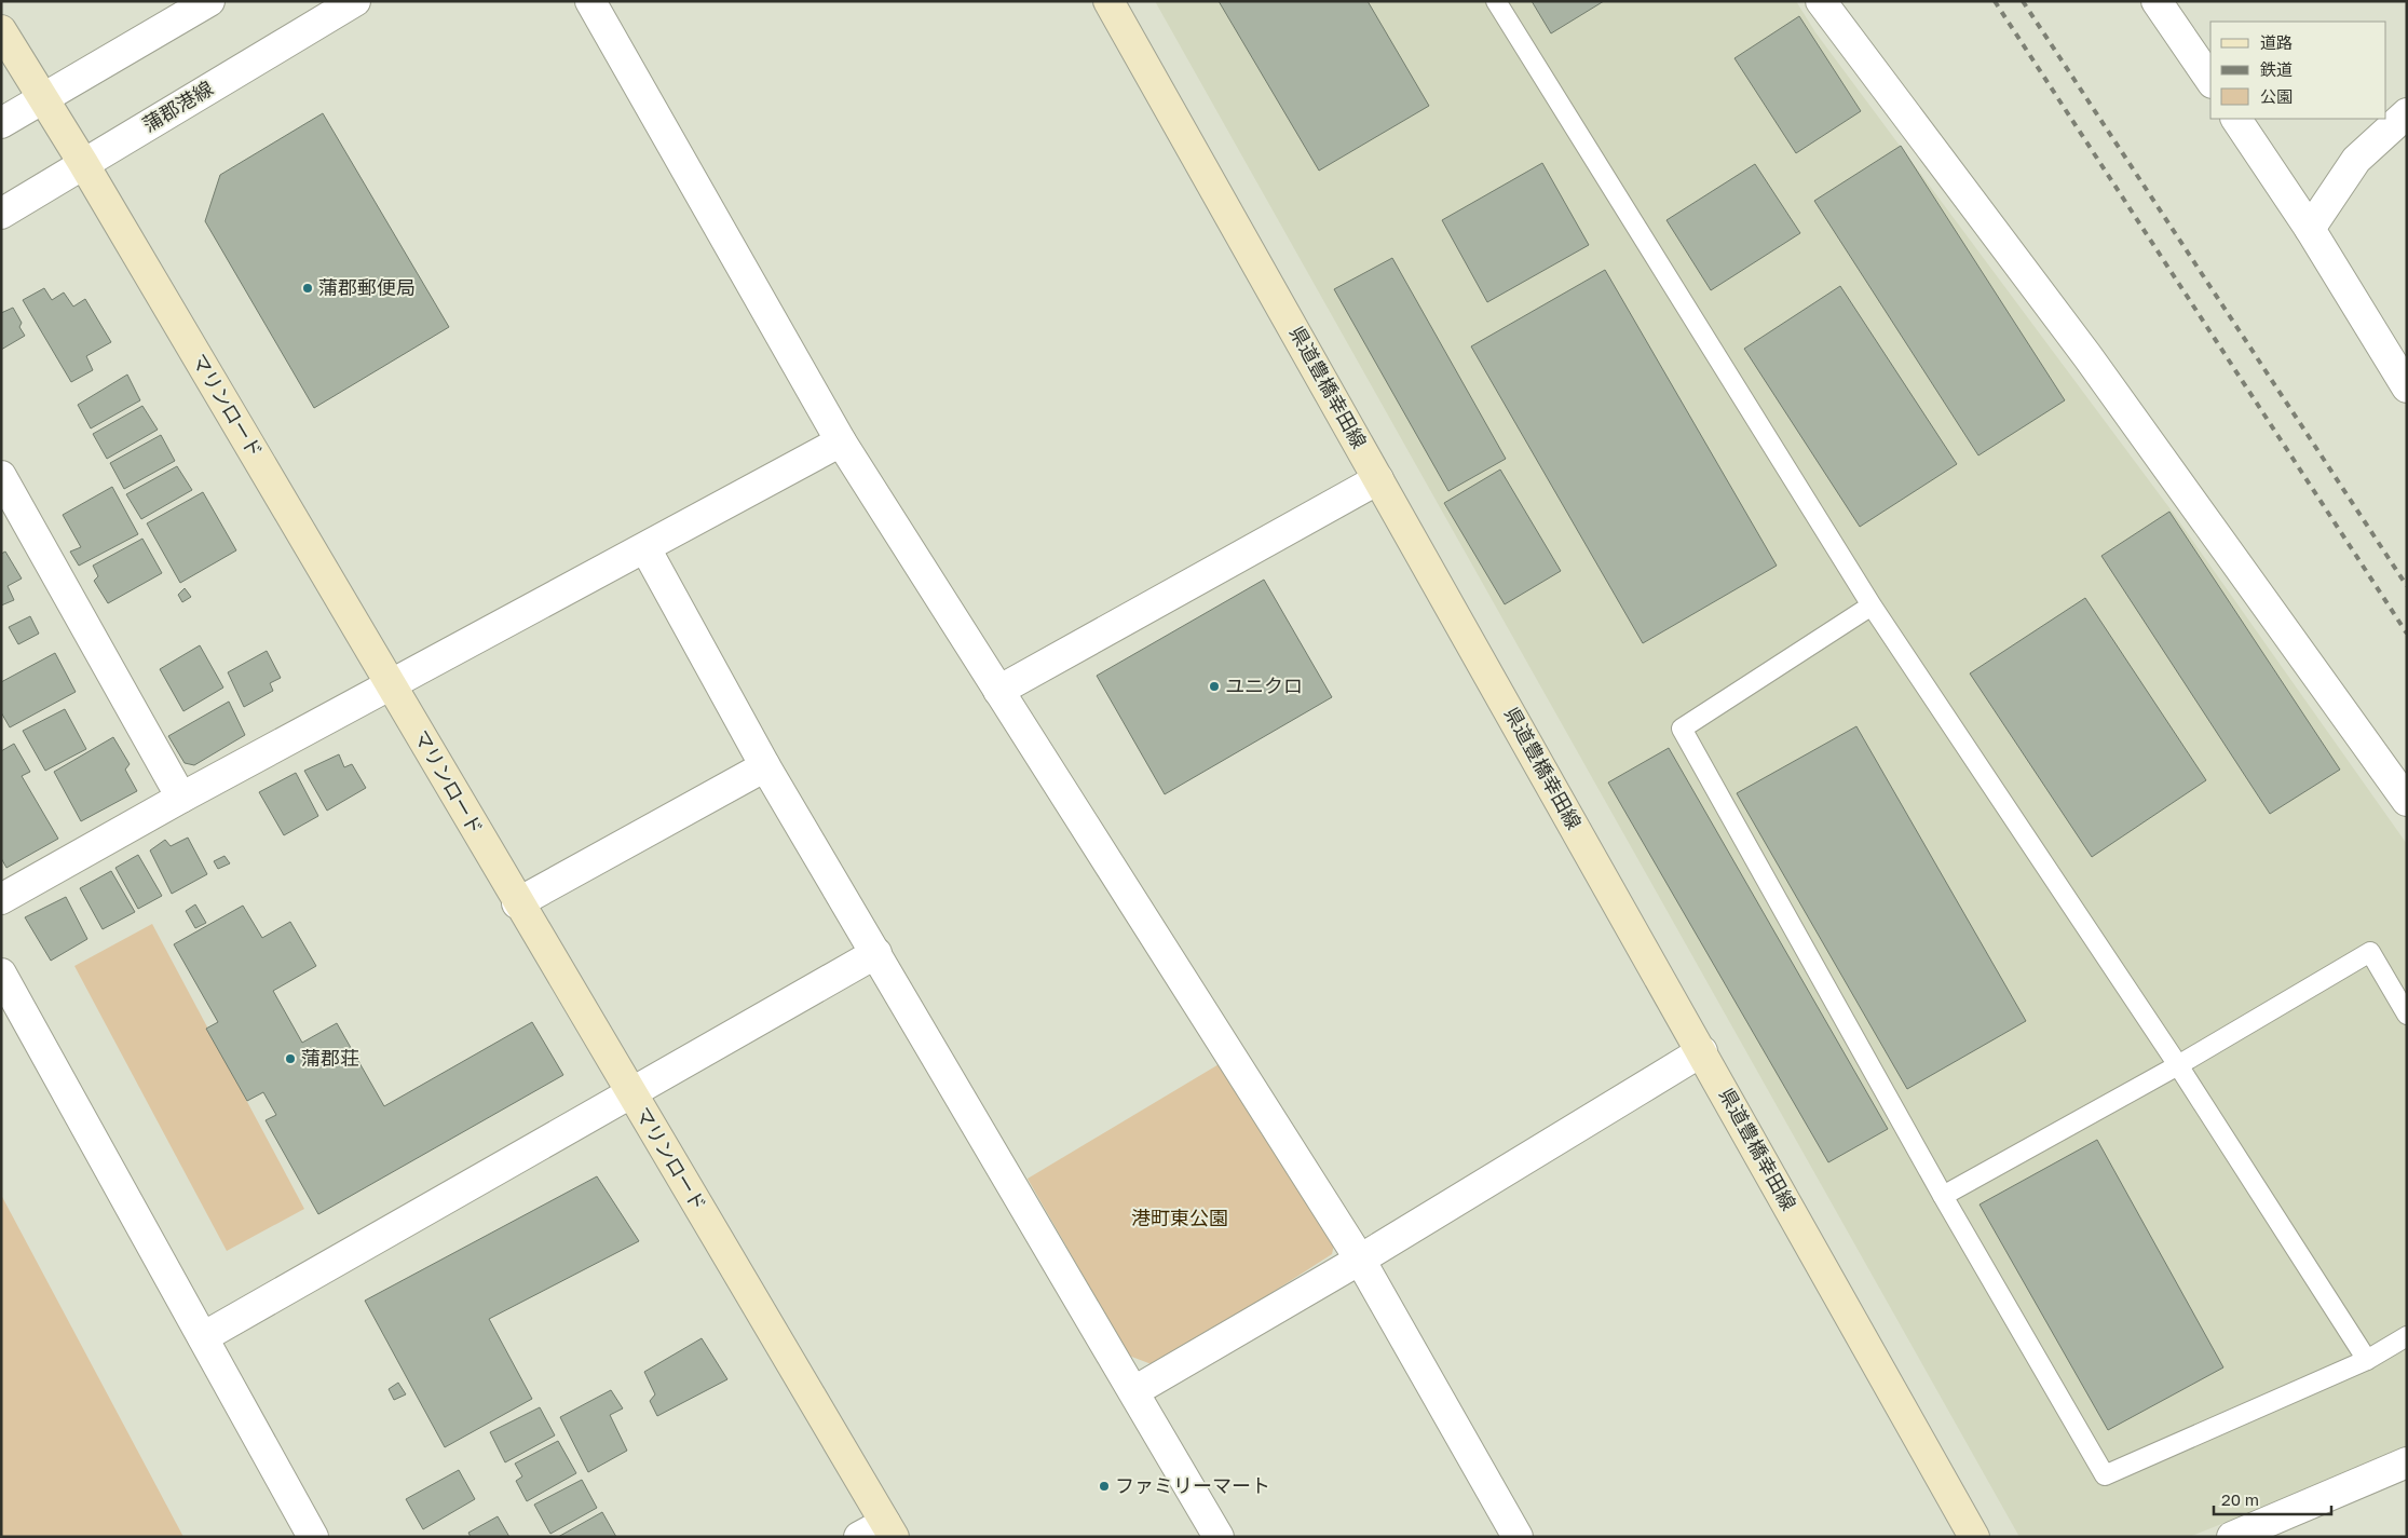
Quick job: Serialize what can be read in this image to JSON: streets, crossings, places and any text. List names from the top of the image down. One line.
{"streets":{"main road":["県道豊橋幸田線","マリンロード"],"street":["蒲郡港線"]},"crossings":[["蒲郡港線","マリンロード"]],"parks":["港町東公園"],"places":["蒲郡郵便局","ユニクロ","蒲郡荘","ファミリーマート"],"legend":["道路","鉄道","公園"],"scale_bar":"20 m"}
